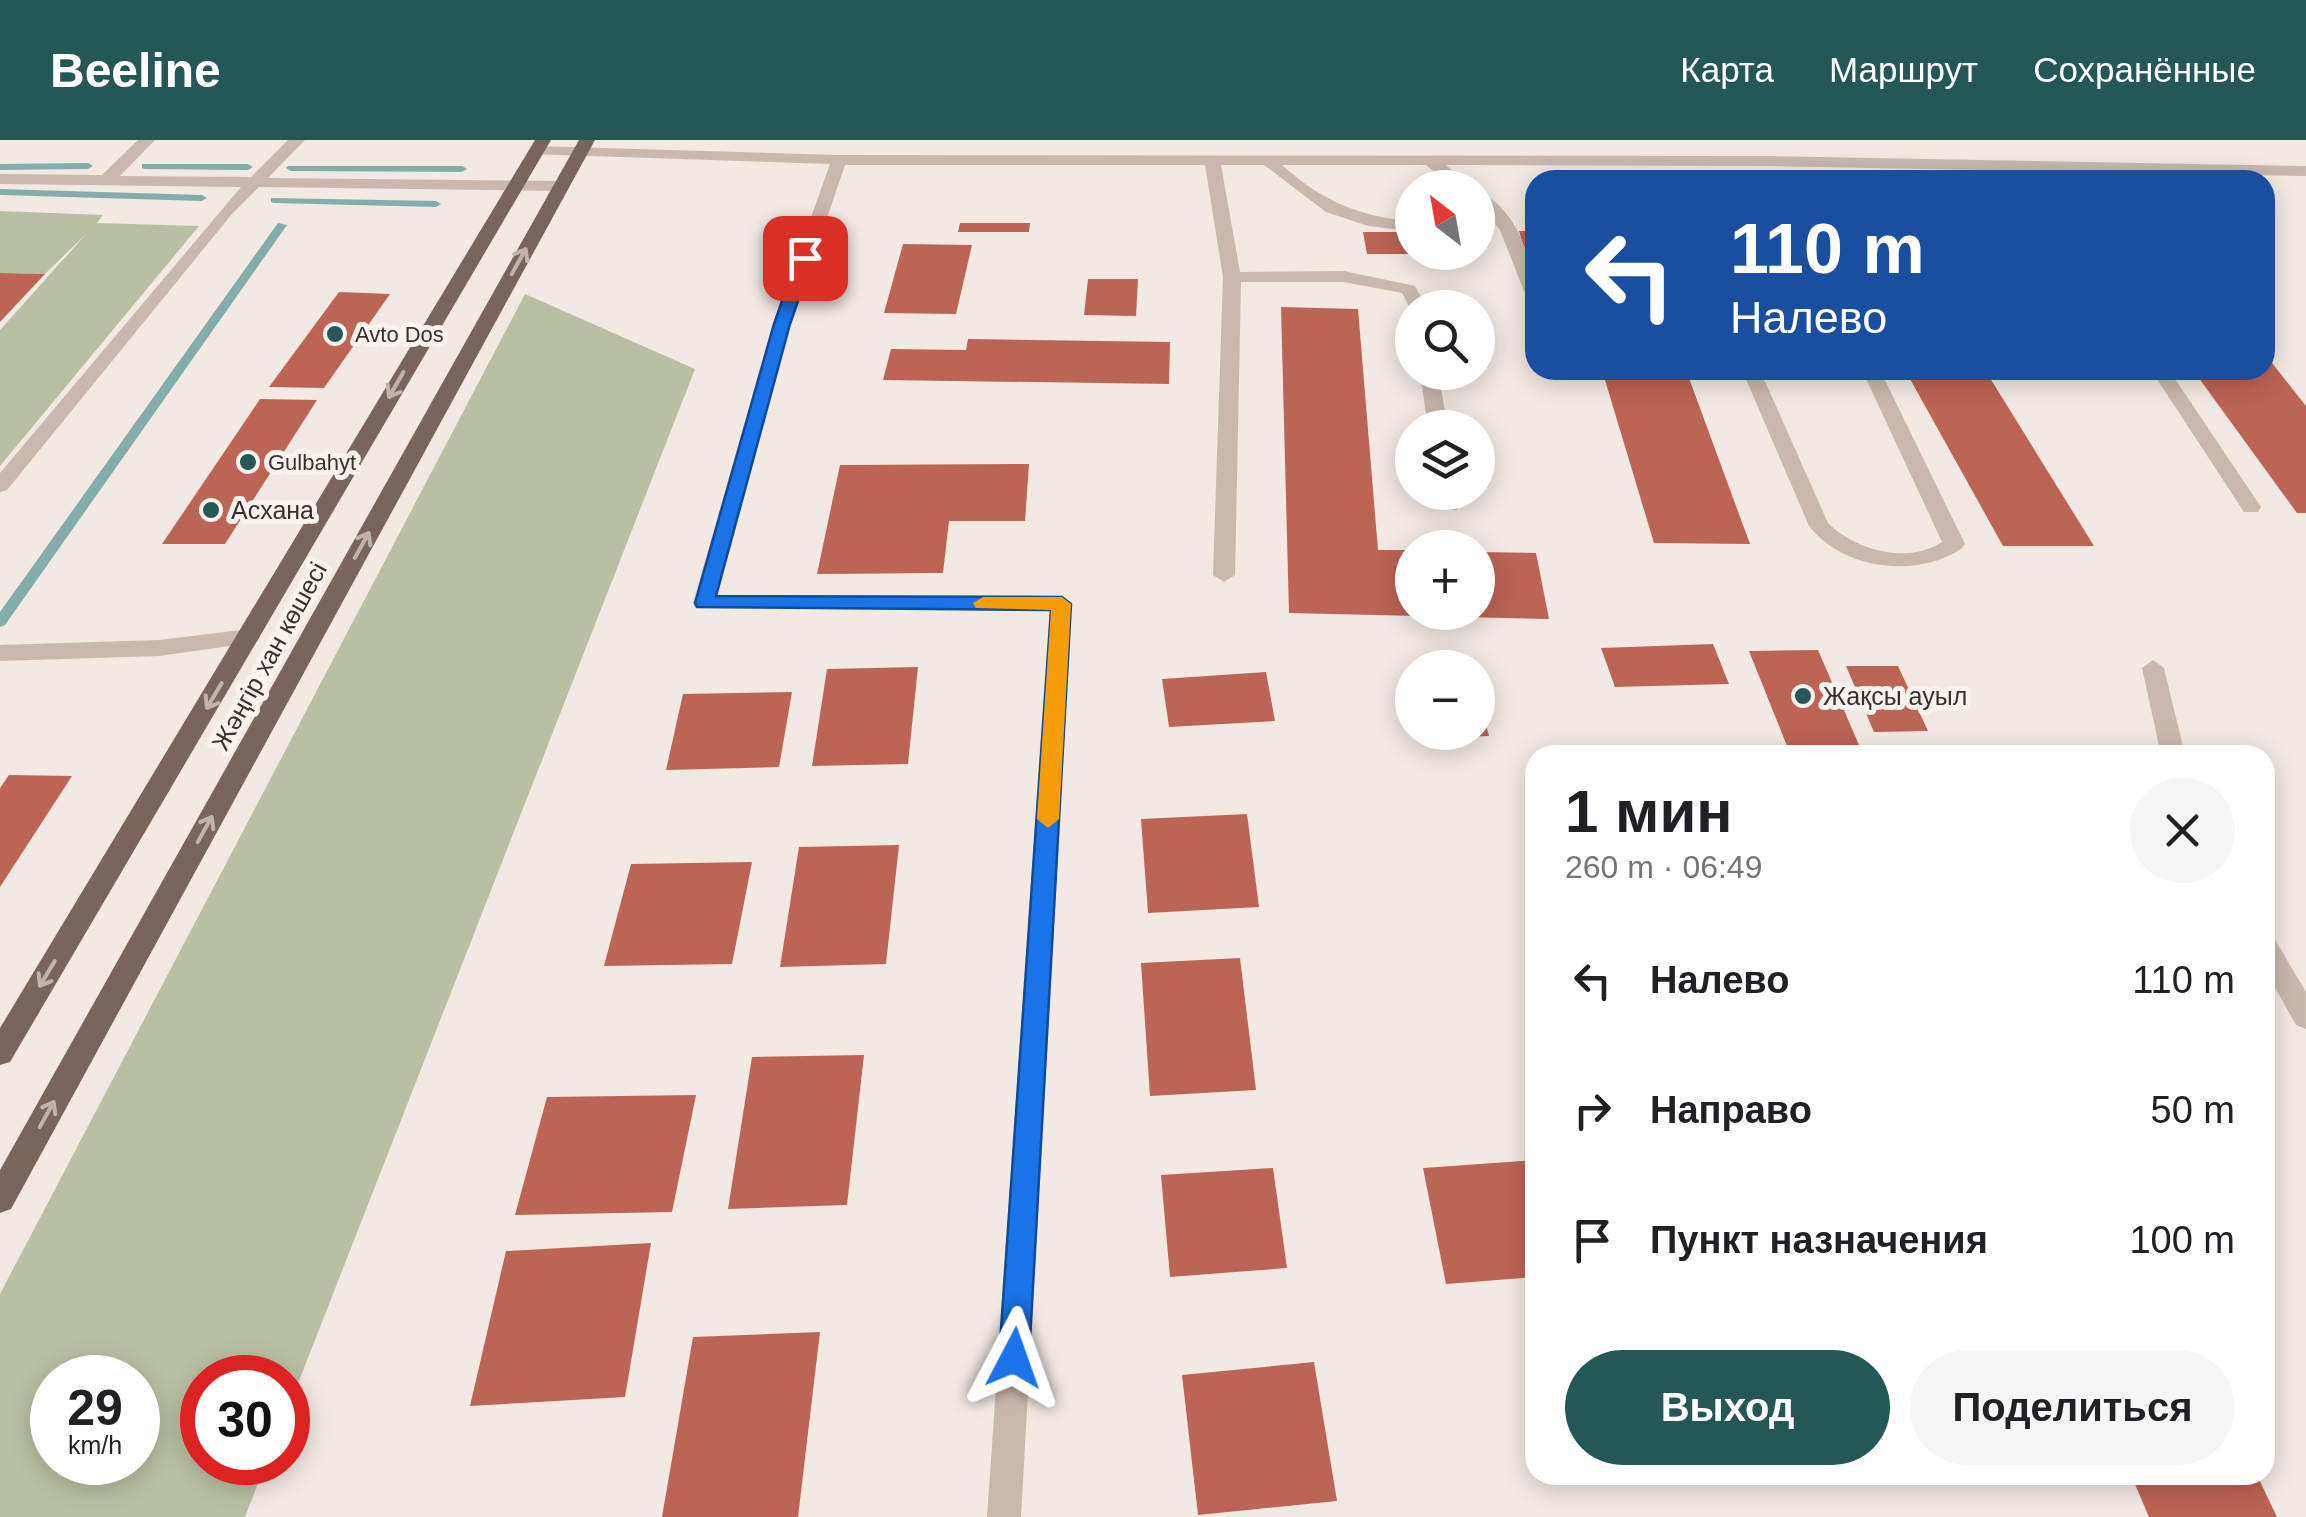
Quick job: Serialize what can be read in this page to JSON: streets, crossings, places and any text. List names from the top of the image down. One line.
{"streets":{"main road":["Жәңгір хан көшесі"]},"places":["Avto Dos","Gulbahyt","Асхана","Жақсы ауыл"],"north":"top left","page":{"header":"Beeline","nav":["Карта","Маршрут","Сохранённые"],"map_buttons":["+","−"],"turn":["110 m","Налево"],"heading":["1 мин","260 m · 06:49"],"list":[{"name":"Налево","value":"110 m"},{"name":"Направо","value":"50 m"},{"name":"Пункт назначения","value":"100 m"}],"buttons":["Выход","Поделиться"],"speed":"29 km/h","limit":"30"}}
